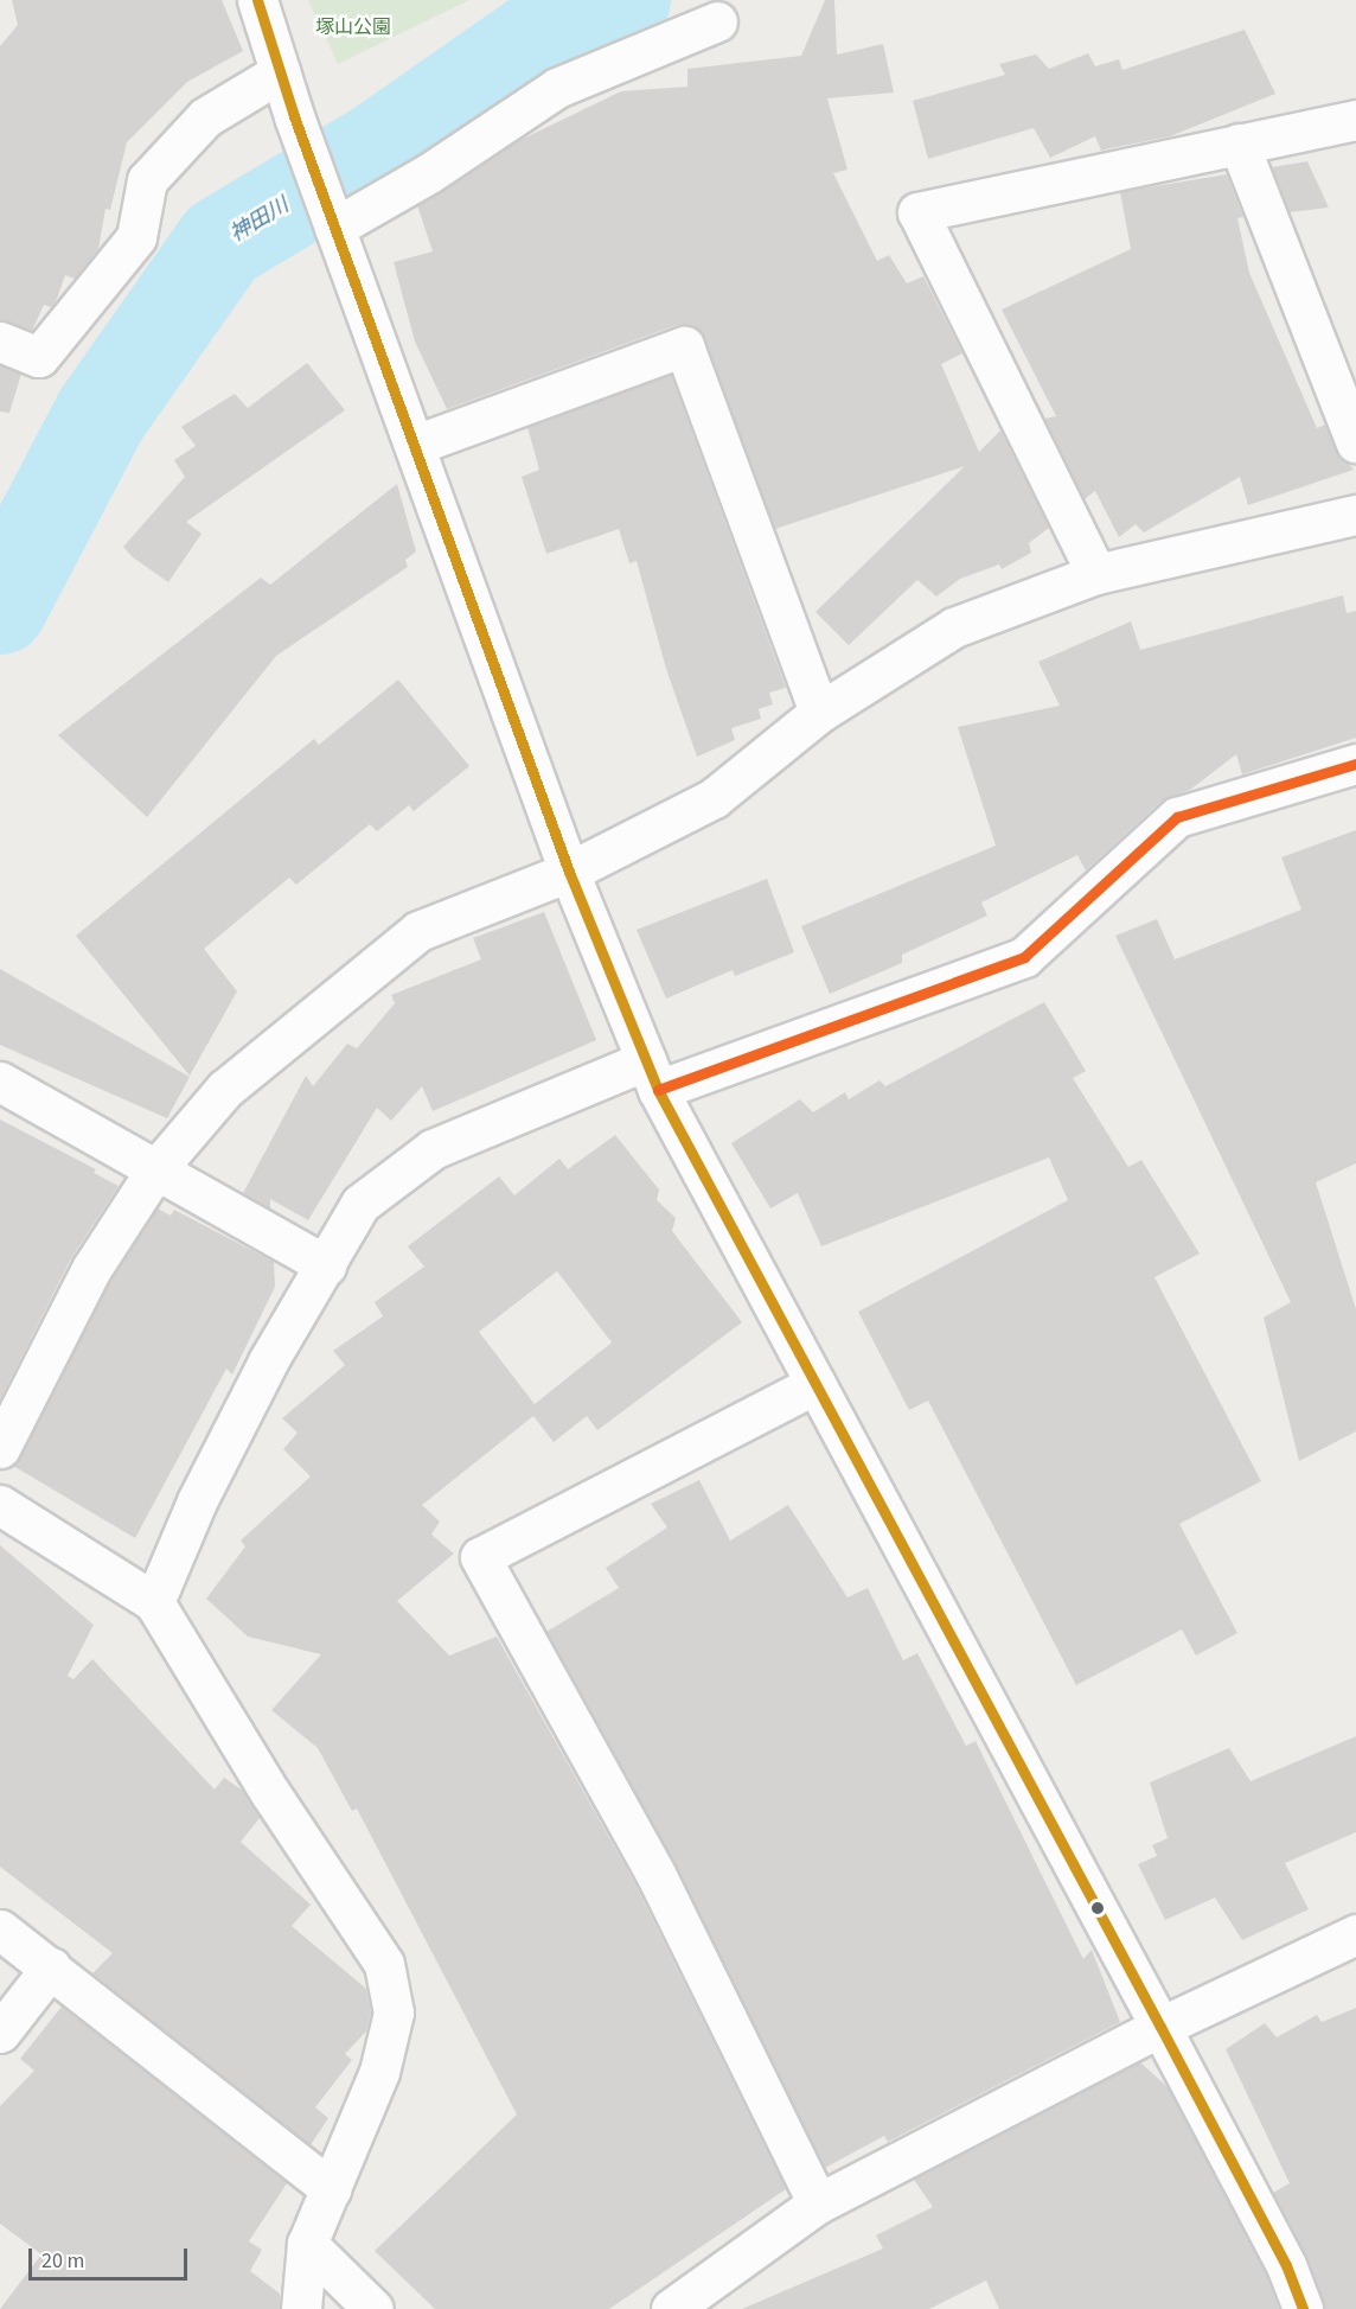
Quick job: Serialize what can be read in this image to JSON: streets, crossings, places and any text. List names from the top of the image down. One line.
{"water":["神田川"],"parks":["塚山公園"],"scale_bar":"20 m"}
